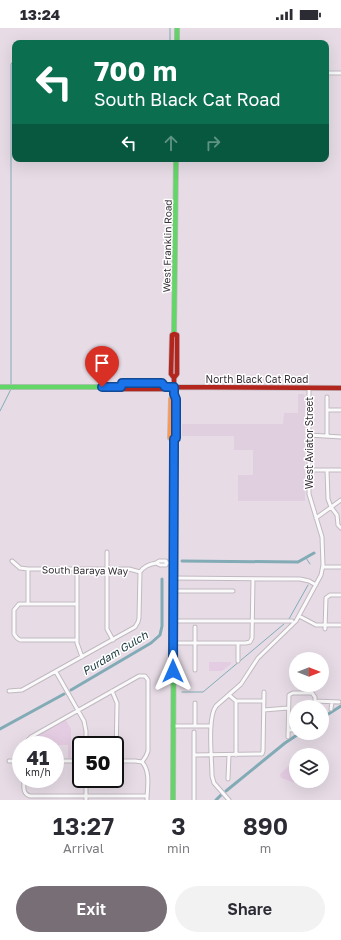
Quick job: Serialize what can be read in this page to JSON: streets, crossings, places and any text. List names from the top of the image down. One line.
{"streets":{"main road":["West Franklin Road","North Black Cat Road"],"street":["West Aviator Street","South Baraya Way"]},"crossings":[["West Franklin Road","North Black Cat Road"],["West Franklin Road","South Baraya Way"],["North Black Cat Road","West Aviator Street"]],"water":["Purdam Gulch"],"north":"right","page":{"status":"13:24","turn":["700 m","South Black Cat Road"],"speed":"41 km/h","limit":"50","eta":["13:27","Arrival","3","min","890","m"],"buttons":["Exit","Share"]}}
